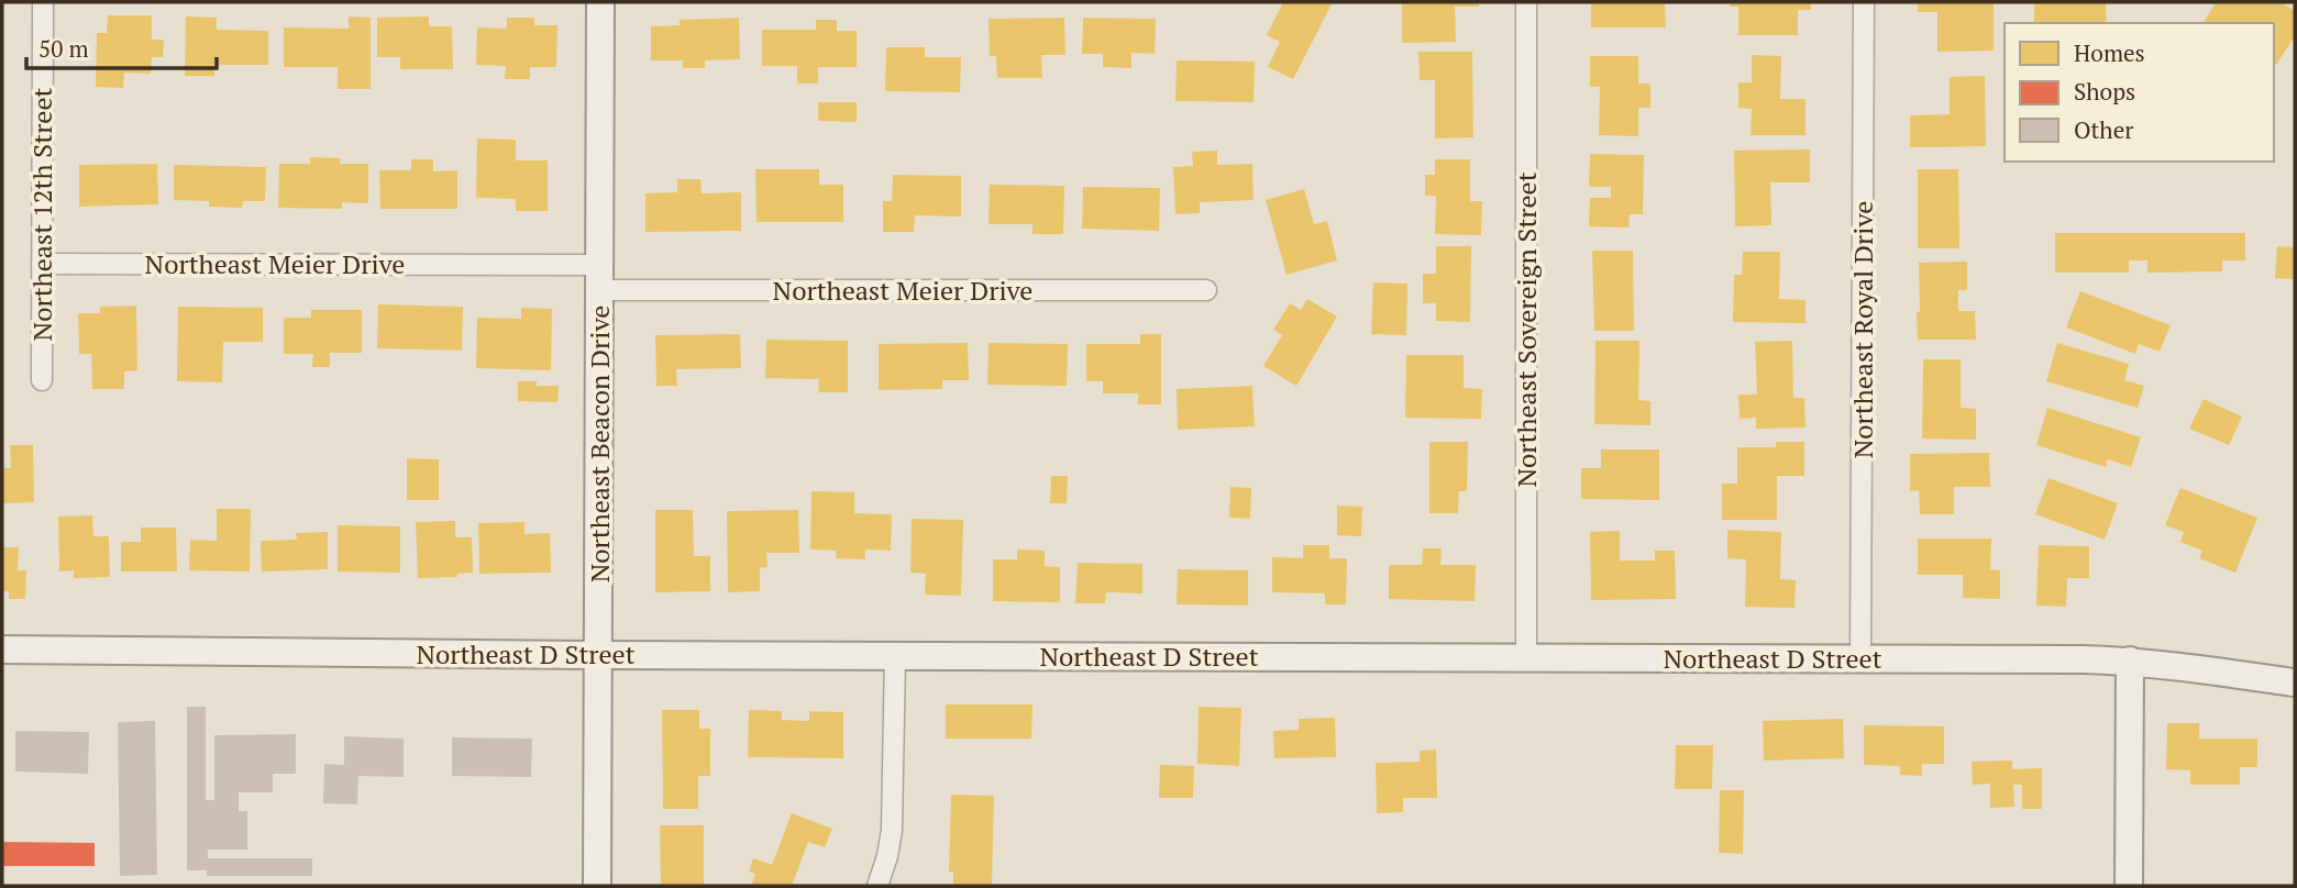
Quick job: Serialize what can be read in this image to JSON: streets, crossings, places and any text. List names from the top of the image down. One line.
{"streets":{"street":["Northeast 12th Street","Northeast Meier Drive","Northeast Sovereign Street","Northeast Royal Drive","Northeast Beacon Drive","Northeast D Street"]},"crossings":[["Northeast 12th Street","Northeast Meier Drive"],["Northeast Meier Drive","Northeast Beacon Drive"],["Northeast Sovereign Street","Northeast D Street"],["Northeast Royal Drive","Northeast D Street"],["Northeast Beacon Drive","Northeast D Street"]],"legend":["Homes","Shops","Other"],"scale_bar":"50 m"}
